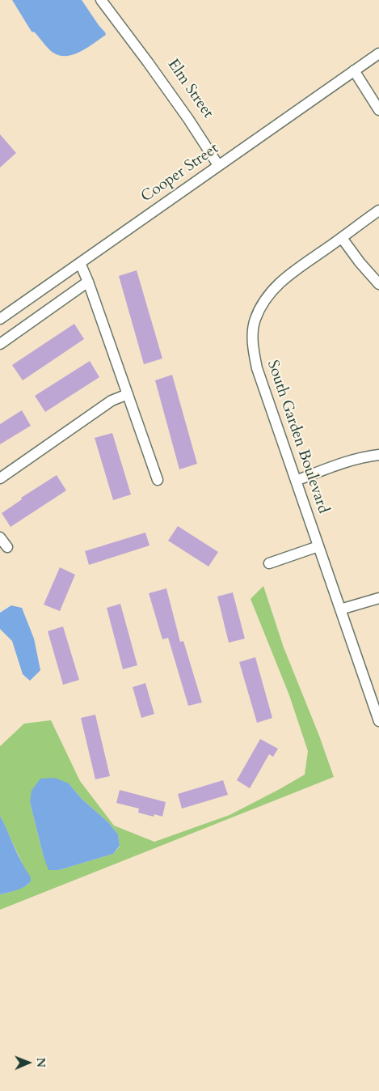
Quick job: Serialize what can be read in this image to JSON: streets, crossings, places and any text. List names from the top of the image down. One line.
{"streets":{"street":["Elm Street","Cooper Street","South Garden Boulevard"]},"crossings":[["Elm Street","Cooper Street"]],"north":"right"}
